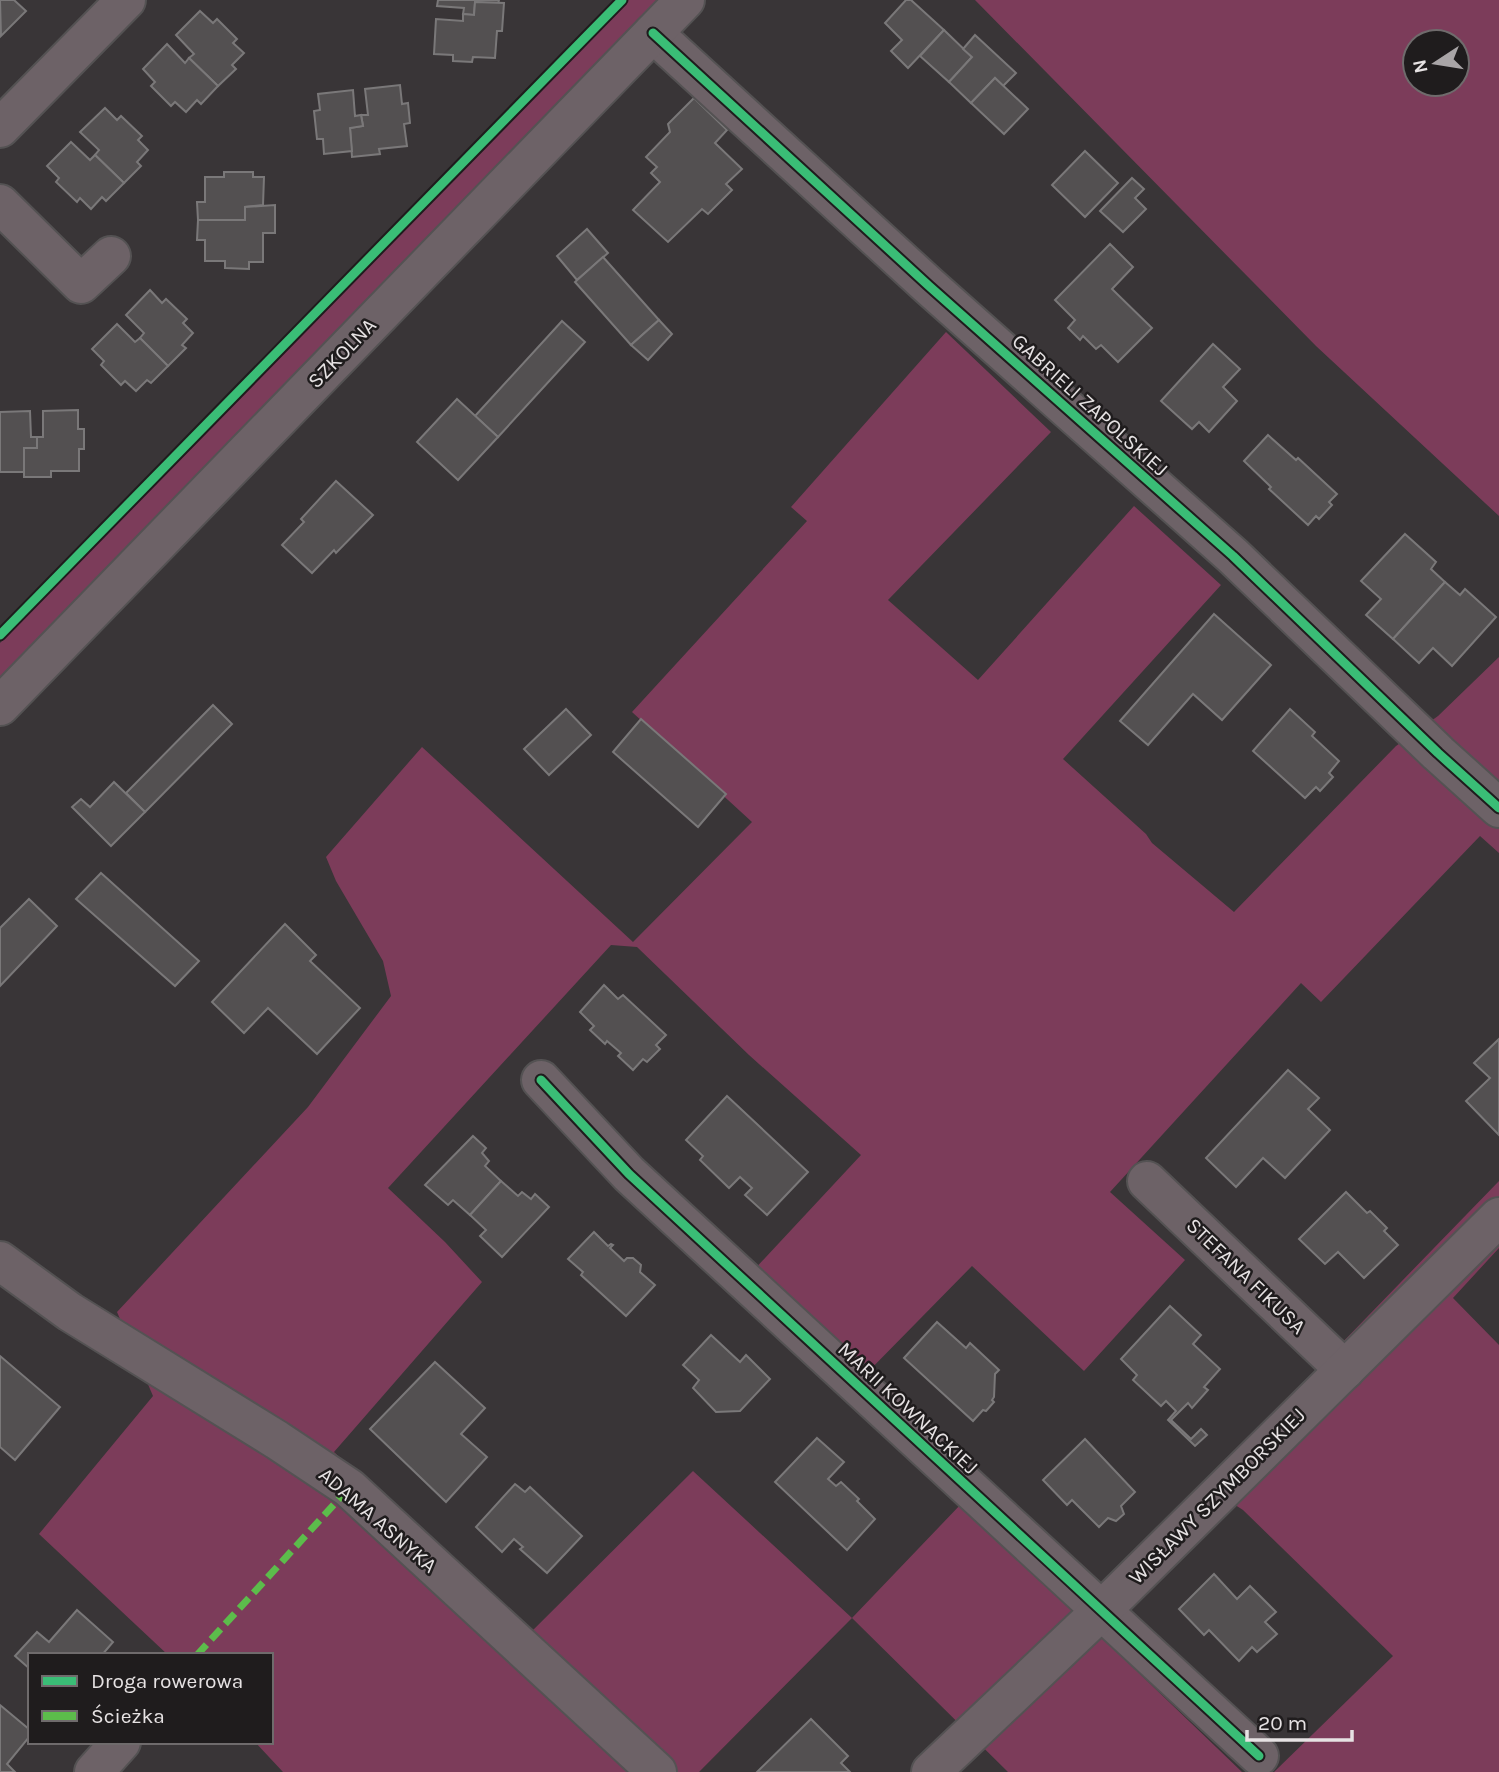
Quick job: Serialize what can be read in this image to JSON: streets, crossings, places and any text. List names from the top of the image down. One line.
{"streets":{"street":["SZKOLNA","GABRIELI ZAPOLSKIEJ","STEFANA FIKUSA","MARII KOWNACKIEJ","WISŁAWY SZYMBORSKIEJ","ADAMA ASNYKA"]},"crossings":[["SZKOLNA","GABRIELI ZAPOLSKIEJ"],["STEFANA FIKUSA","WISŁAWY SZYMBORSKIEJ"],["MARII KOWNACKIEJ","WISŁAWY SZYMBORSKIEJ"]],"legend":["Droga rowerowa","Ścieżka"],"scale_bar":"20 m","north":"left"}
